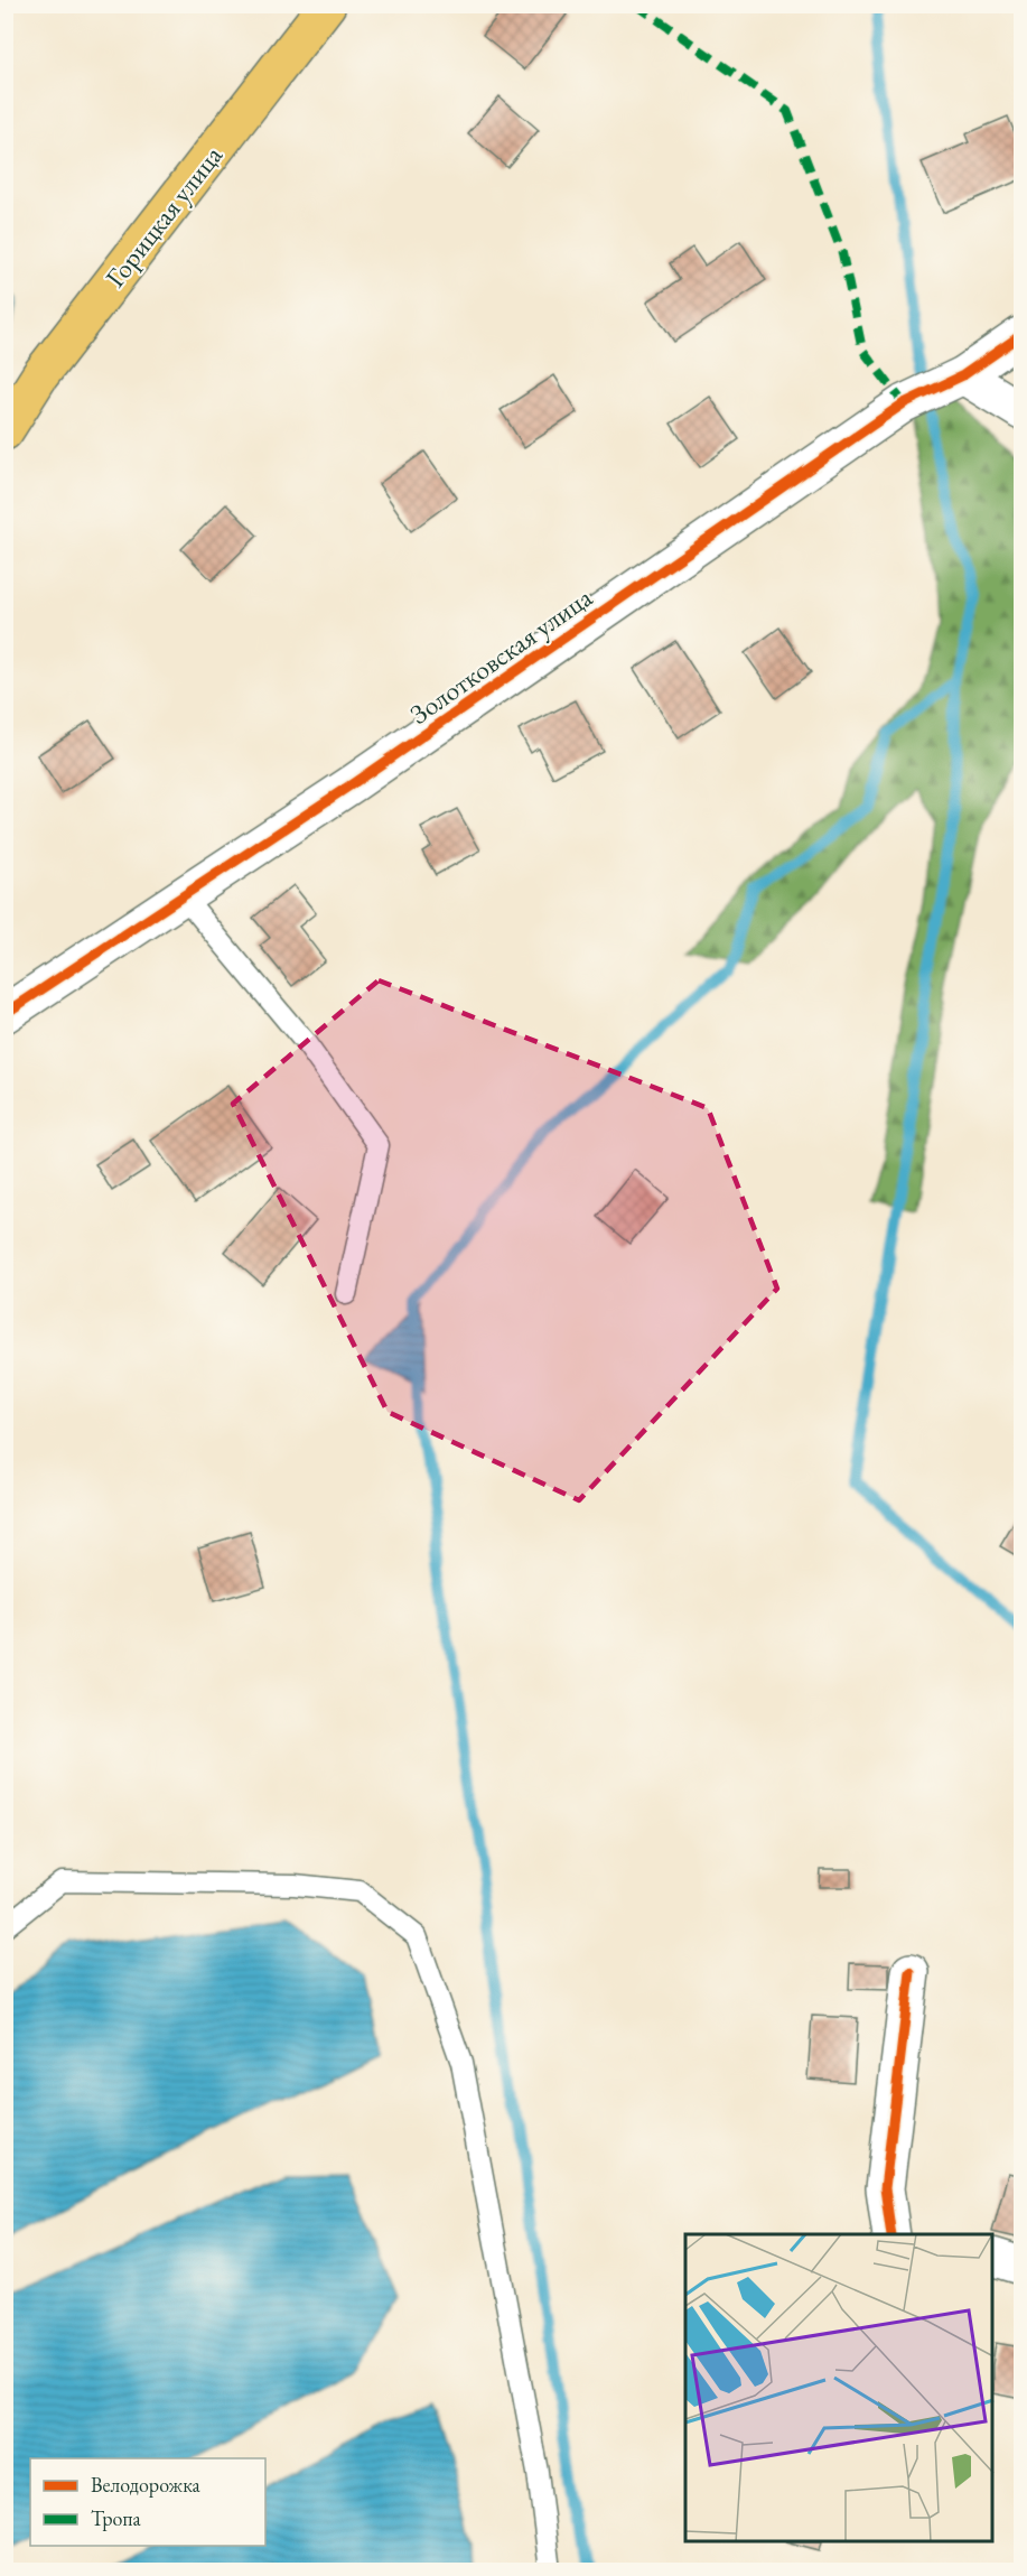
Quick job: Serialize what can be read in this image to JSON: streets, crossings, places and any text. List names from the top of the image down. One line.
{"streets":{"main road":["Горицкая улица"],"street":["Золотковская улица"]},"legend":["Велодорожка","Тропа"]}
